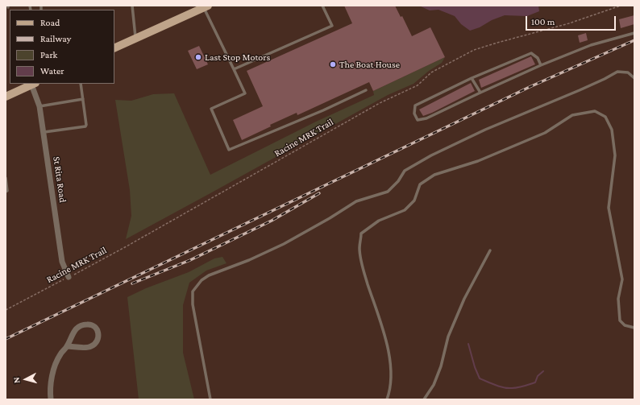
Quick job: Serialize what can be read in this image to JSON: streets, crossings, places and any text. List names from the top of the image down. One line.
{"streets":{"street":["St Rita Road"],"path":["Racine MRK Trail"]},"crossings":[["Racine MRK Trail","St Rita Road"]],"places":["Last Stop Motors","The Boat House"],"legend":["Road","Railway","Park","Water"],"scale_bar":"100 m","north":"left"}
